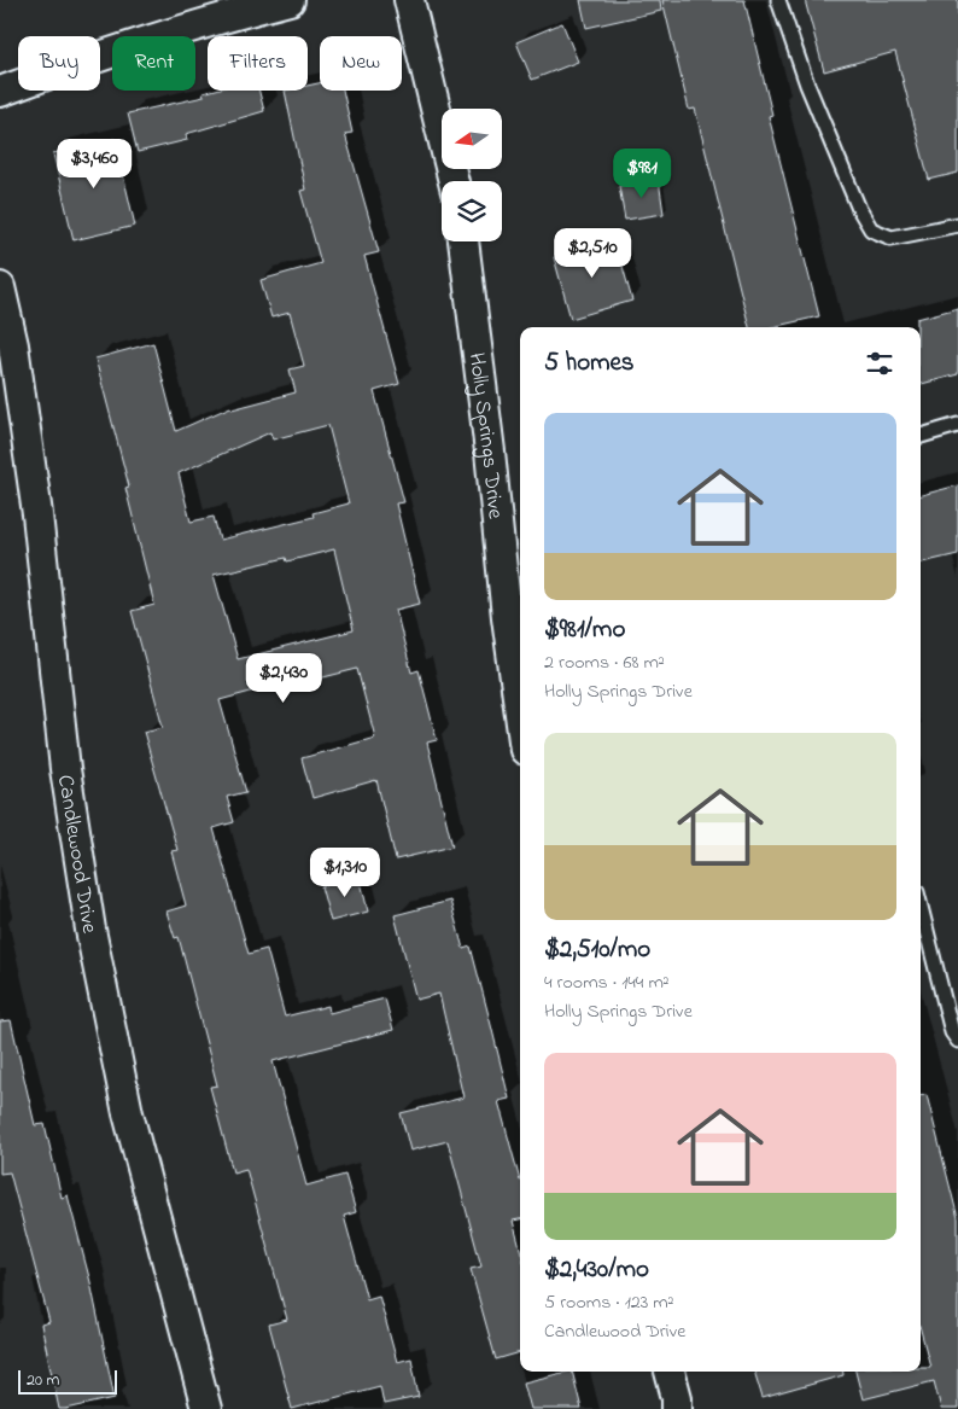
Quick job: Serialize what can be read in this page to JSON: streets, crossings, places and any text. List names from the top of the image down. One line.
{"streets":{"street":["Holly Springs Drive","Candlewood Drive"]},"scale_bar":"20 m","north":"left","page":{"chip":["Buy","Rent","Filters","New"],"price":["$3,460","$981","$2,510","$2,430","$1,310"],"heading":"5 homes","list":[{"name":"$981/mo","note":"2 rooms · 68 m² · Holly Springs Drive"},{"name":"$2,510/mo","note":"4 rooms · 144 m² · Holly Springs Drive"},{"name":"$2,430/mo","note":"5 rooms · 123 m² · Candlewood Drive"}],"scale":"20 m"}}
